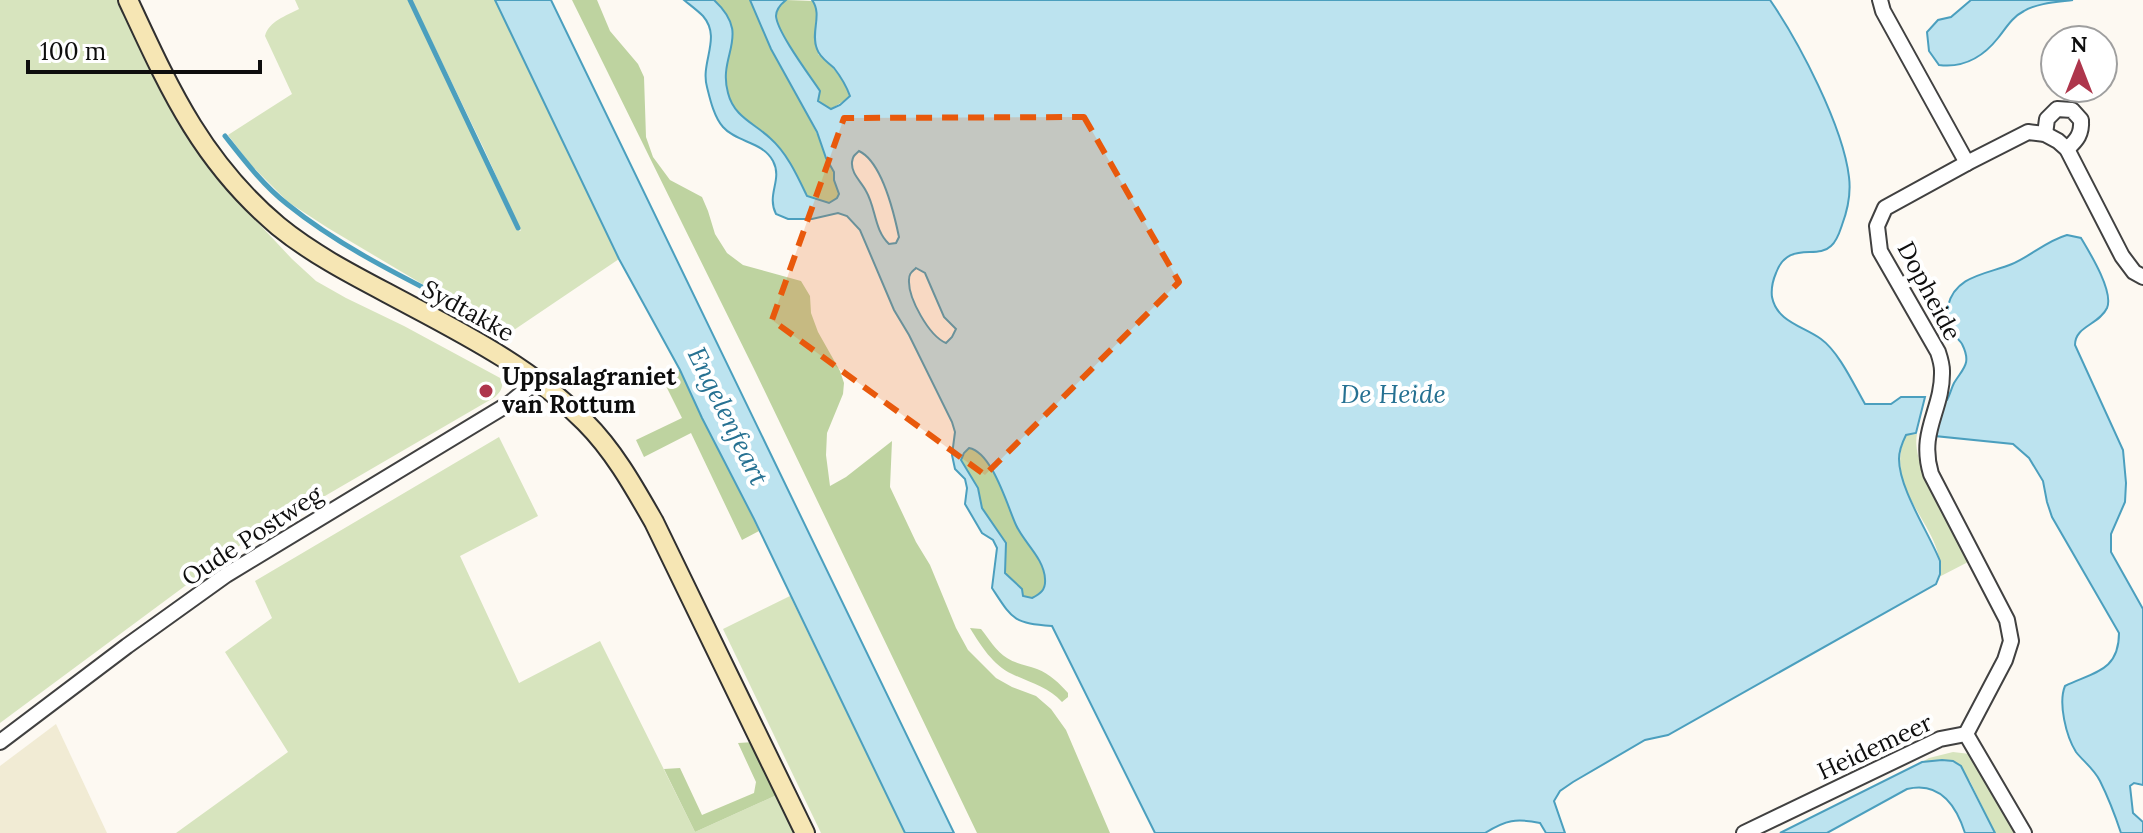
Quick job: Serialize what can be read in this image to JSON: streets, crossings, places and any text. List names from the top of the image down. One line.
{"streets":{"street":["Dopheide","Sydtakke","Oude Postweg","Heidemeer"]},"crossings":[["Dopheide","Heidemeer"],["Sydtakke","Oude Postweg"]],"water":["De Heide","Engelenfeart"],"places":["Uppsalagraniet van Rottum"],"scale_bar":"100 m","north":"top"}
